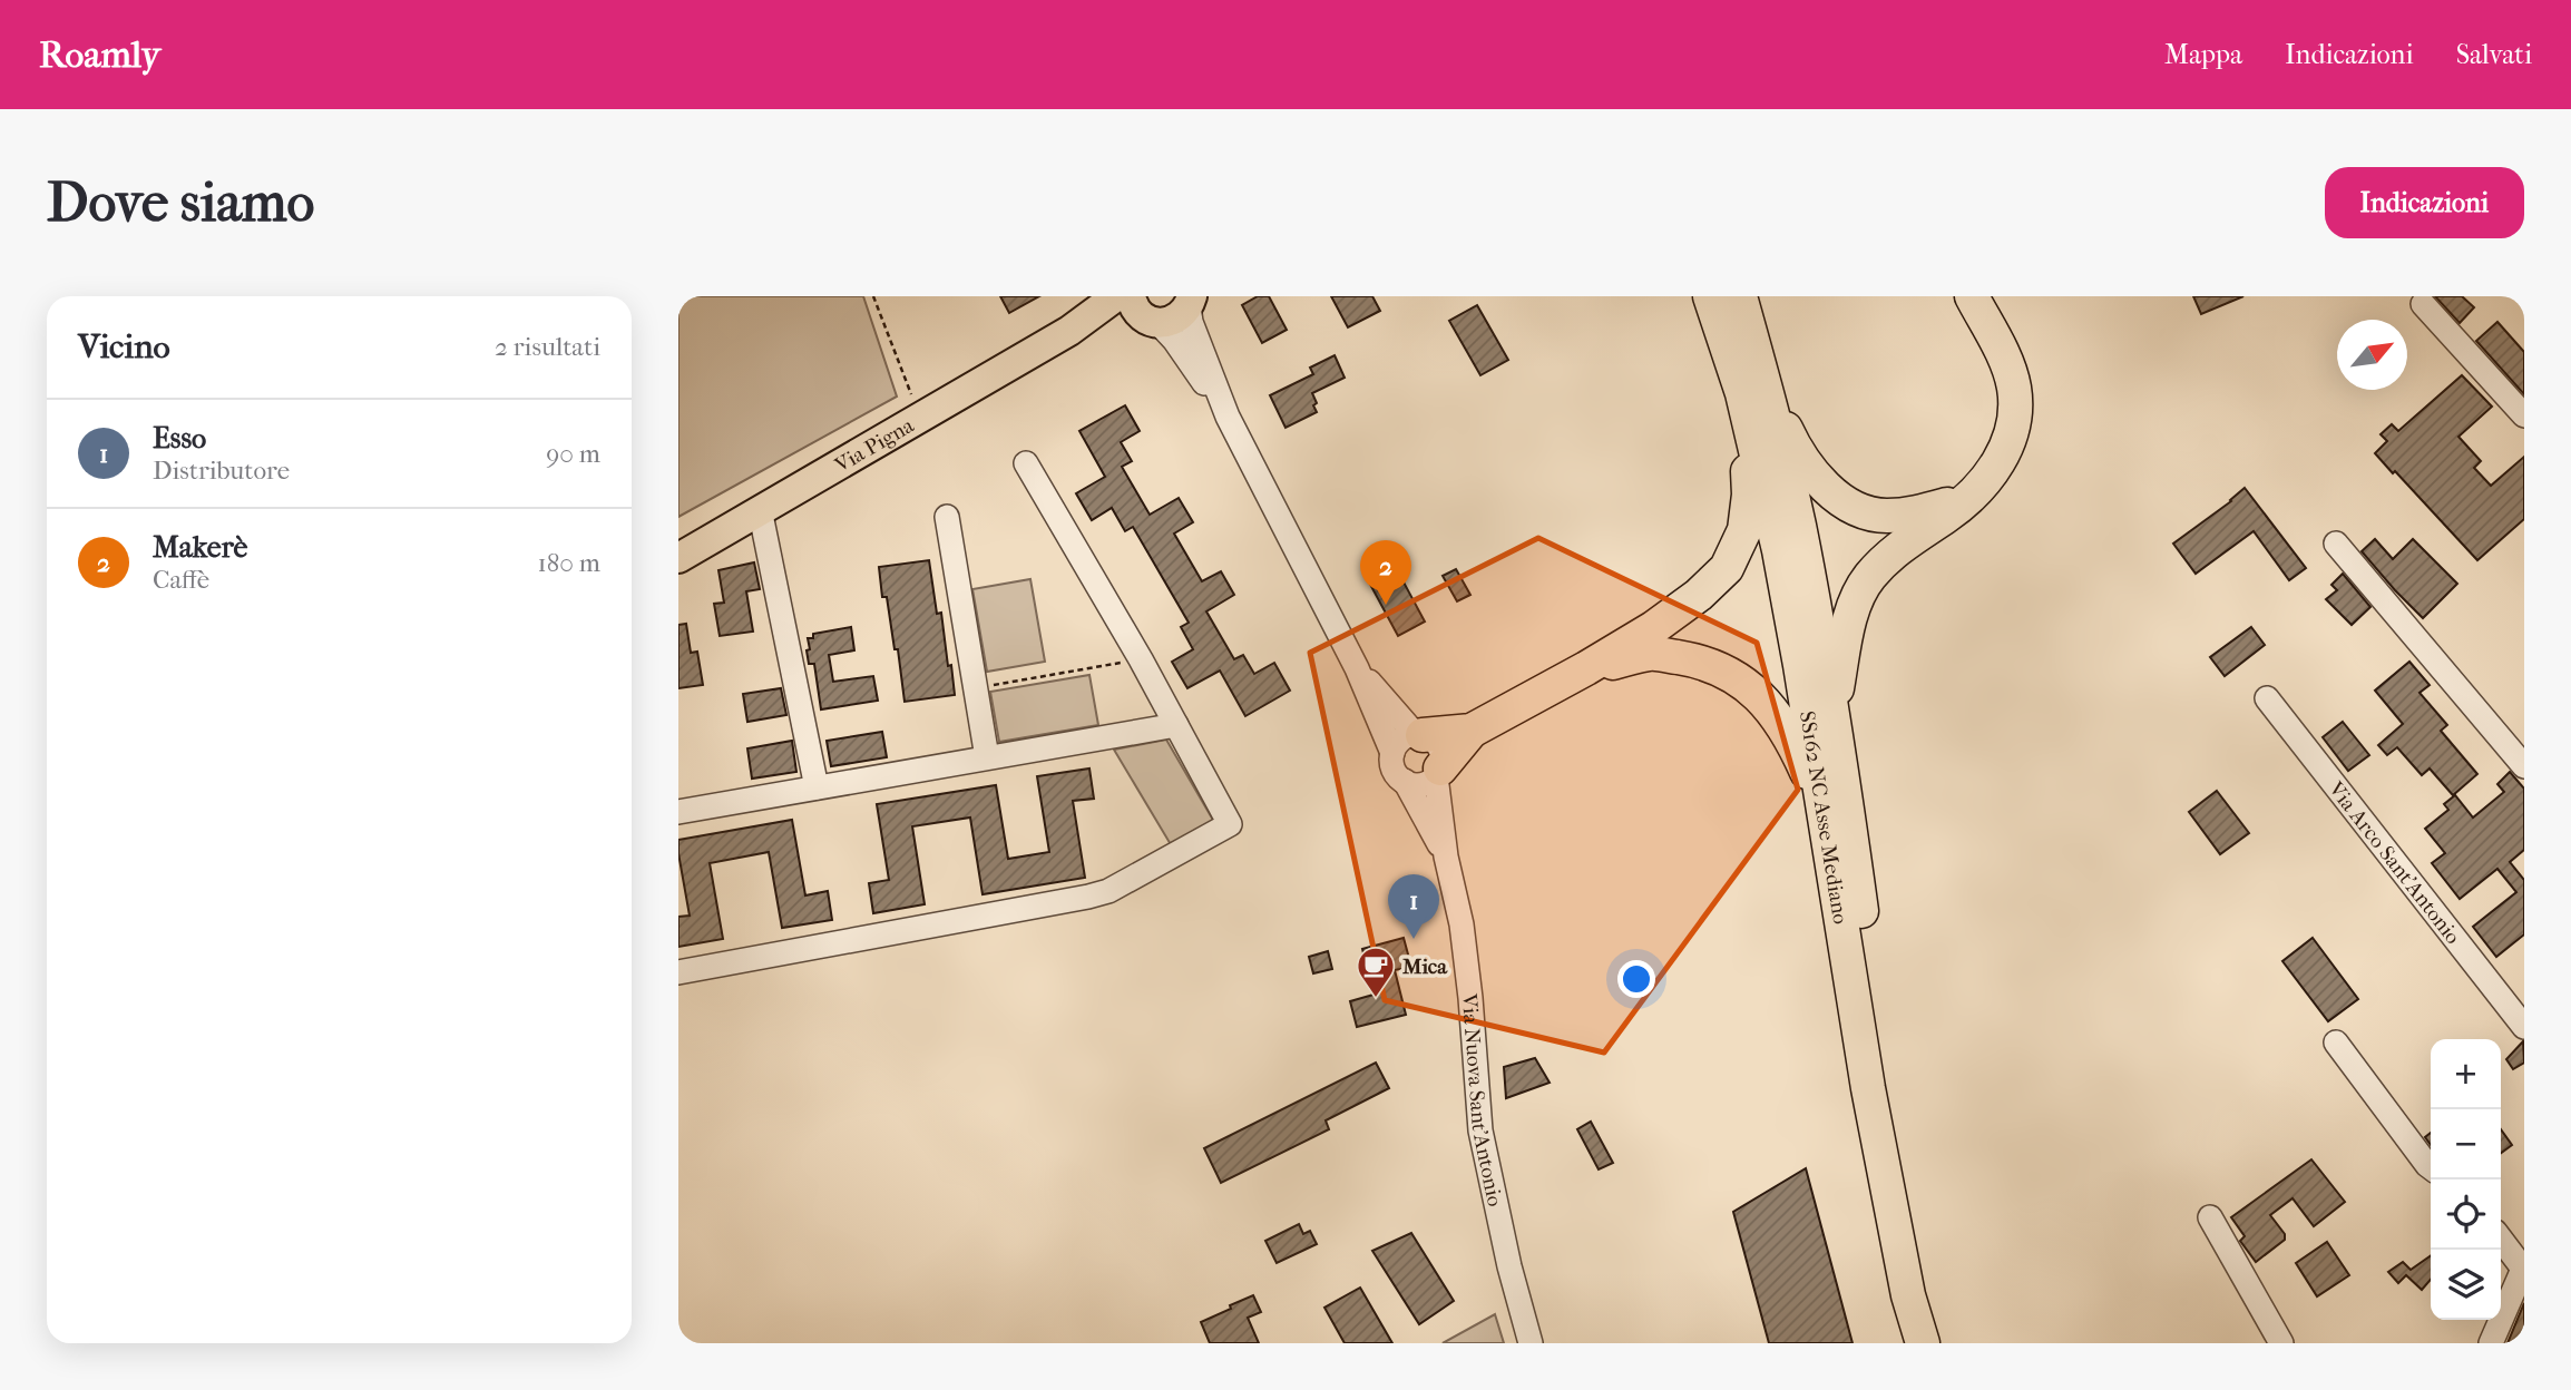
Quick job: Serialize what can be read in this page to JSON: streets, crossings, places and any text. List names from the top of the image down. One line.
{"streets":{"highway":["SS162 NC Asse Mediano"],"main road":["Via Pigna"],"street":["Via Arco Sant'Antonio","Via Nuova Sant'Antonio"]},"crossings":[["Via Pigna","Via Nuova Sant'Antonio"]],"places":{"cafe":["Mica"]},"north":"top right","page":{"header":"Roamly","nav":["Mappa","Indicazioni","Salvati"],"buttons":"Indicazioni","title":"Dove siamo","heading":["Vicino","2 risultati"],"list":[{"mark":"1","name":"Esso","note":"Distributore","value":"90 m"},{"mark":"2","name":"Makerè","note":"Caffè","value":"180 m"}],"pins":["2","1"],"map_buttons":["+","−"]}}
